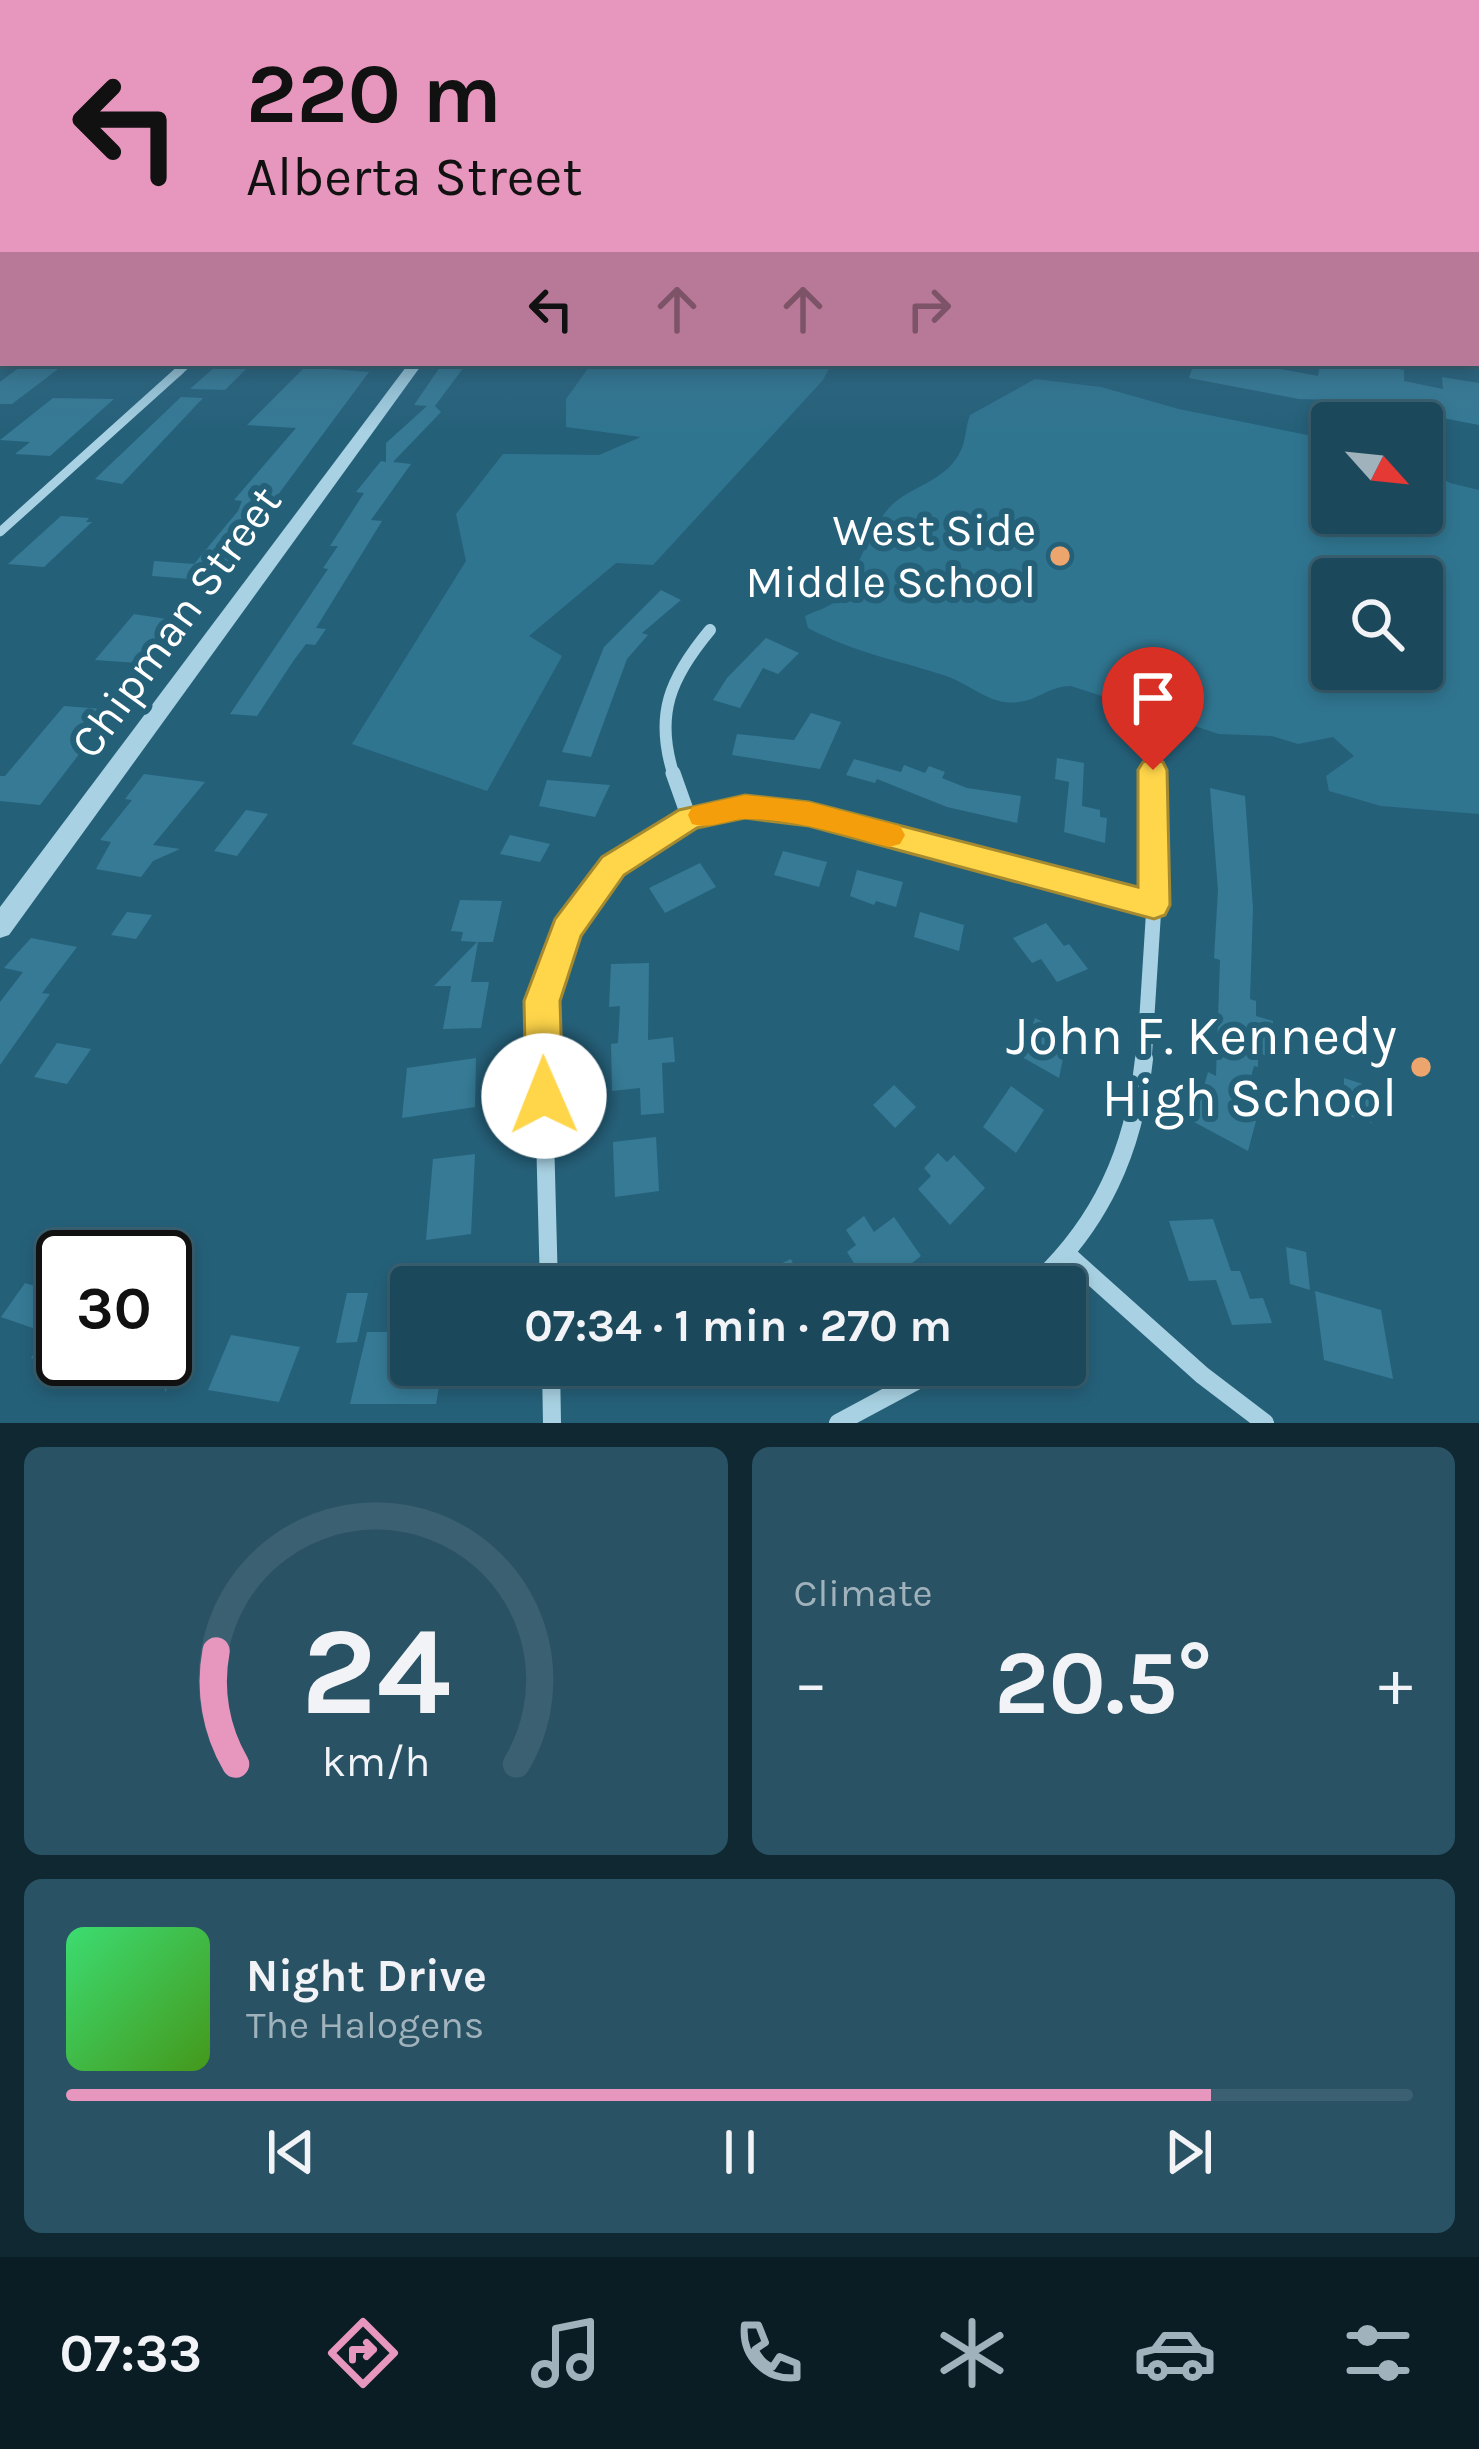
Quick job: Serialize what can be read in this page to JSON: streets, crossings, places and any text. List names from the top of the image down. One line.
{"streets":{"street":["Chipman Street"]},"places":["West Side Middle School","John F. Kennedy High School"],"north":"bottom right","page":{"turn":["220 m","Alberta Street"],"limit":"30","trip":"07:34 · 1 min · 270 m","tile":"Climate","heat":["−","20.5°","+"],"song":["Night Drive","The Halogens"],"tabs":"07:33","gauge":["24","km/h"]}}
